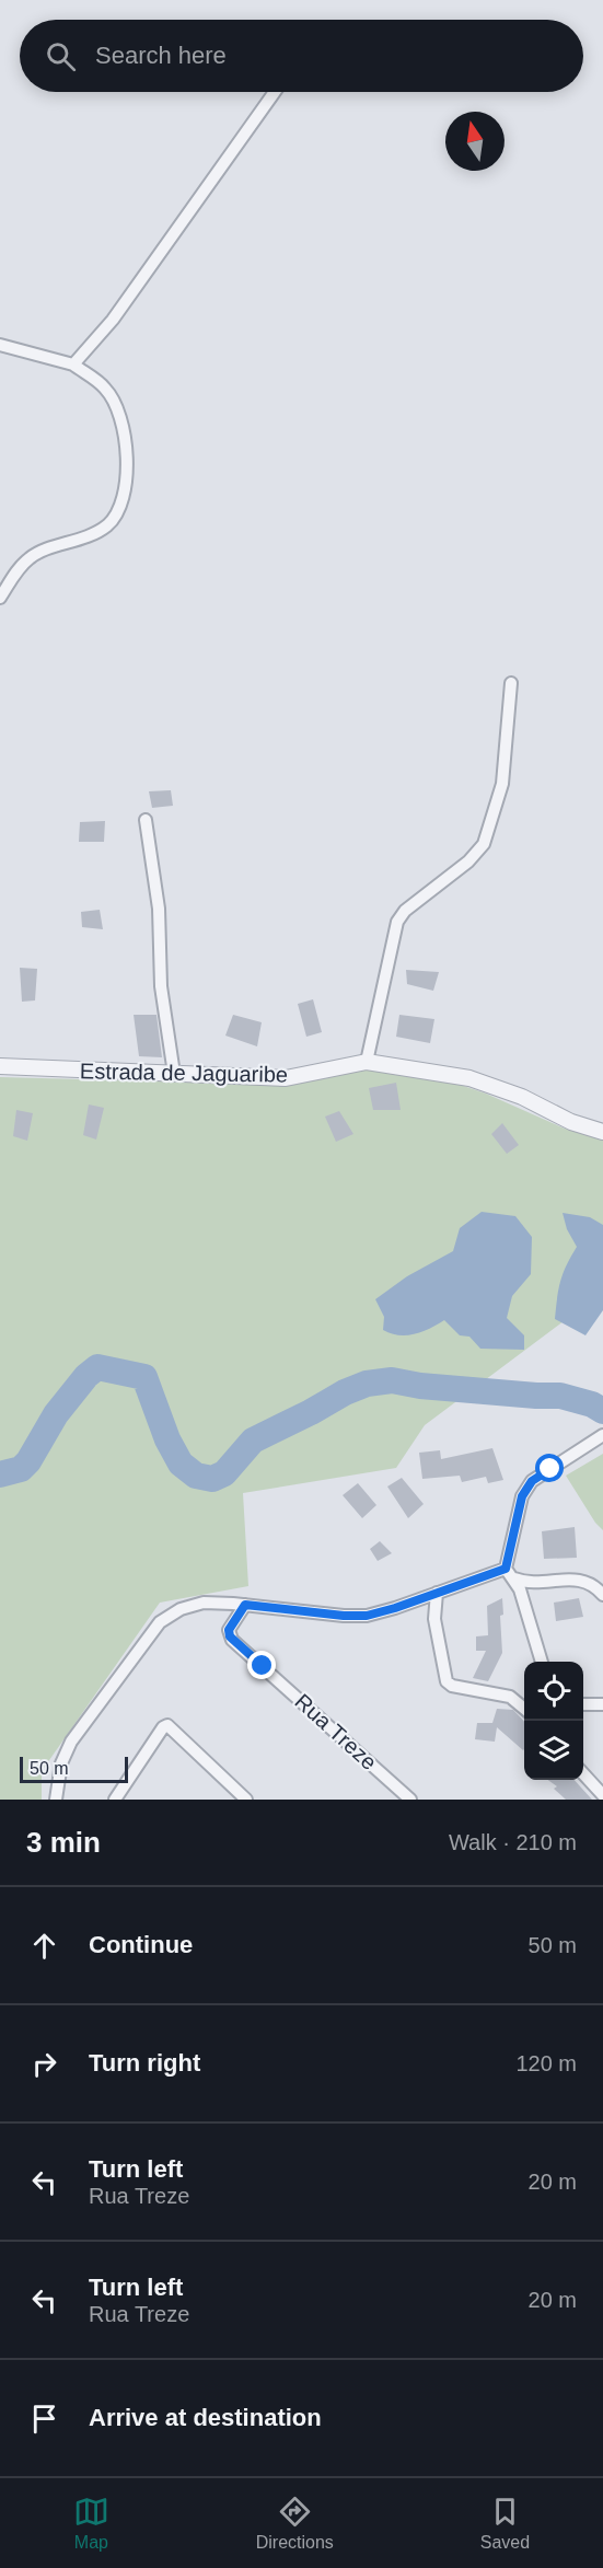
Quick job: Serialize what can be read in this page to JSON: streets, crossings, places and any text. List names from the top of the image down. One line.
{"streets":{"street":["Estrada de Jaguaribe","Rua Treze"]},"scale_bar":"50 m","north":"top","page":{"search":"Search here","scale":"50 m","heading":["3 min","Walk · 210 m"],"list":[["Continue","50 m"],["Turn right","120 m"],["Turn left","Rua Treze","20 m"],["Turn left","Rua Treze","20 m"],"Arrive at destination"],"nav":["Map","Directions","Saved"]}}
